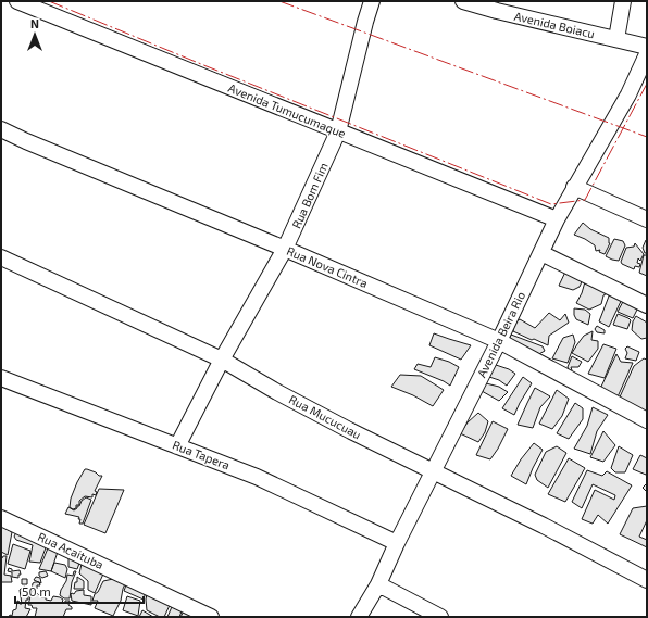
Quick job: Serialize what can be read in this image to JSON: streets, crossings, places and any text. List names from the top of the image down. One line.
{"streets":{"street":["Avenida Boiacu","Avenida Tumucumaque","Rua Bom Fim","Rua Nova Cintra","Avenida Beira Rio","Rua Mucucuau","Rua Tapera","Rua Acaituba"]},"crossings":[["Avenida Tumucumaque","Rua Bom Fim"],["Avenida Tumucumaque","Avenida Beira Rio"],["Rua Bom Fim","Rua Nova Cintra"],["Rua Bom Fim","Rua Mucucuau"],["Rua Bom Fim","Rua Tapera"],["Rua Nova Cintra","Avenida Beira Rio"],["Avenida Beira Rio","Rua Mucucuau"],["Avenida Beira Rio","Rua Tapera"]],"scale_bar":"50 m","north":"top"}
